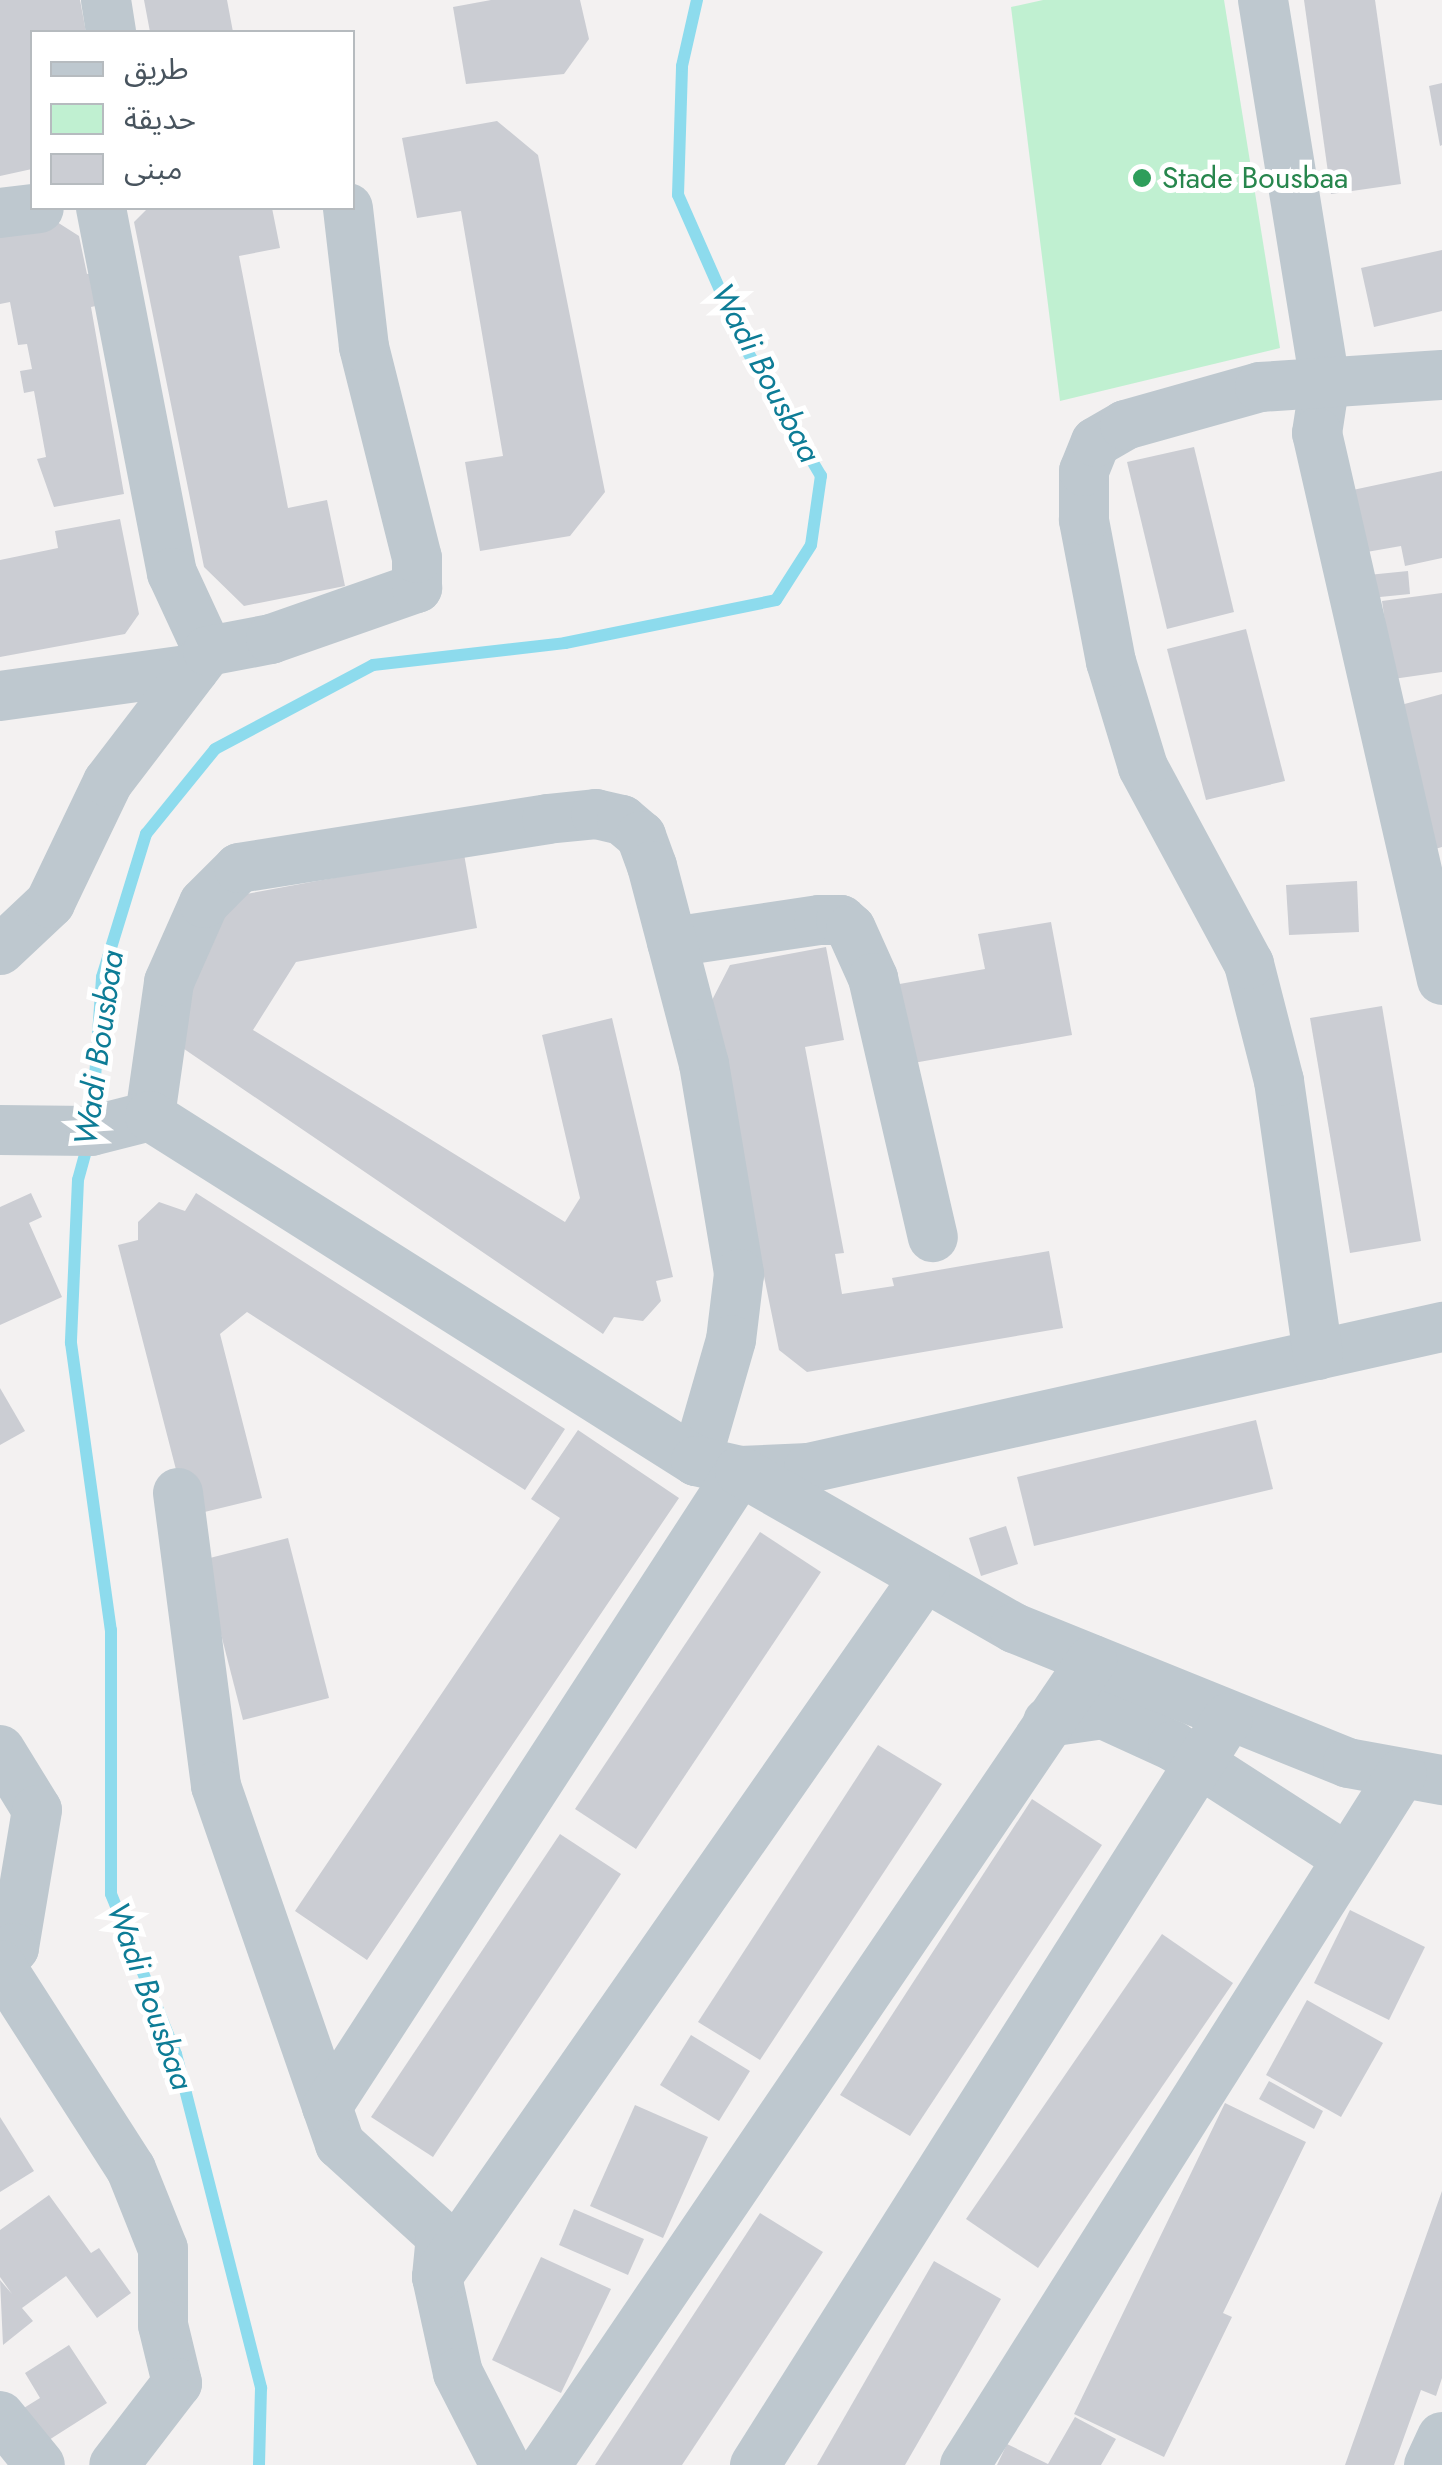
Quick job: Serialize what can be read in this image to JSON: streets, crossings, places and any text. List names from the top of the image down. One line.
{"water":["Wadi Bousbaa"],"places":["Stade Bousbaa"],"legend":["طريق","حديقة","مبنى"]}
